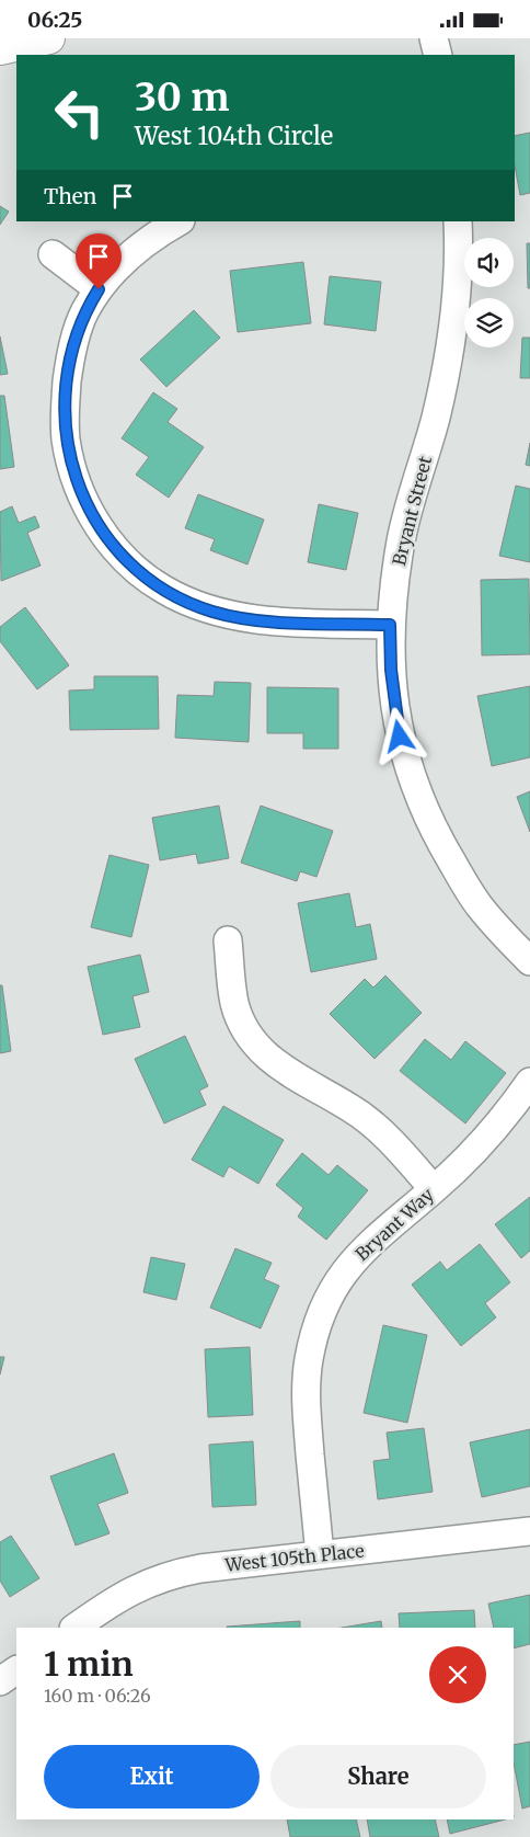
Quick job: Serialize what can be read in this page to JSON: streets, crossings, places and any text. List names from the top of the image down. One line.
{"streets":{"street":["Bryant Street","Bryant Way","West 105th Place"]},"crossings":[["Bryant Way","West 105th Place"]],"page":{"status":"06:25","turn":["30 m","West 104th Circle"],"then":"Then","heading":["1 min","160 m · 06:26"],"buttons":["Exit","Share"]}}
